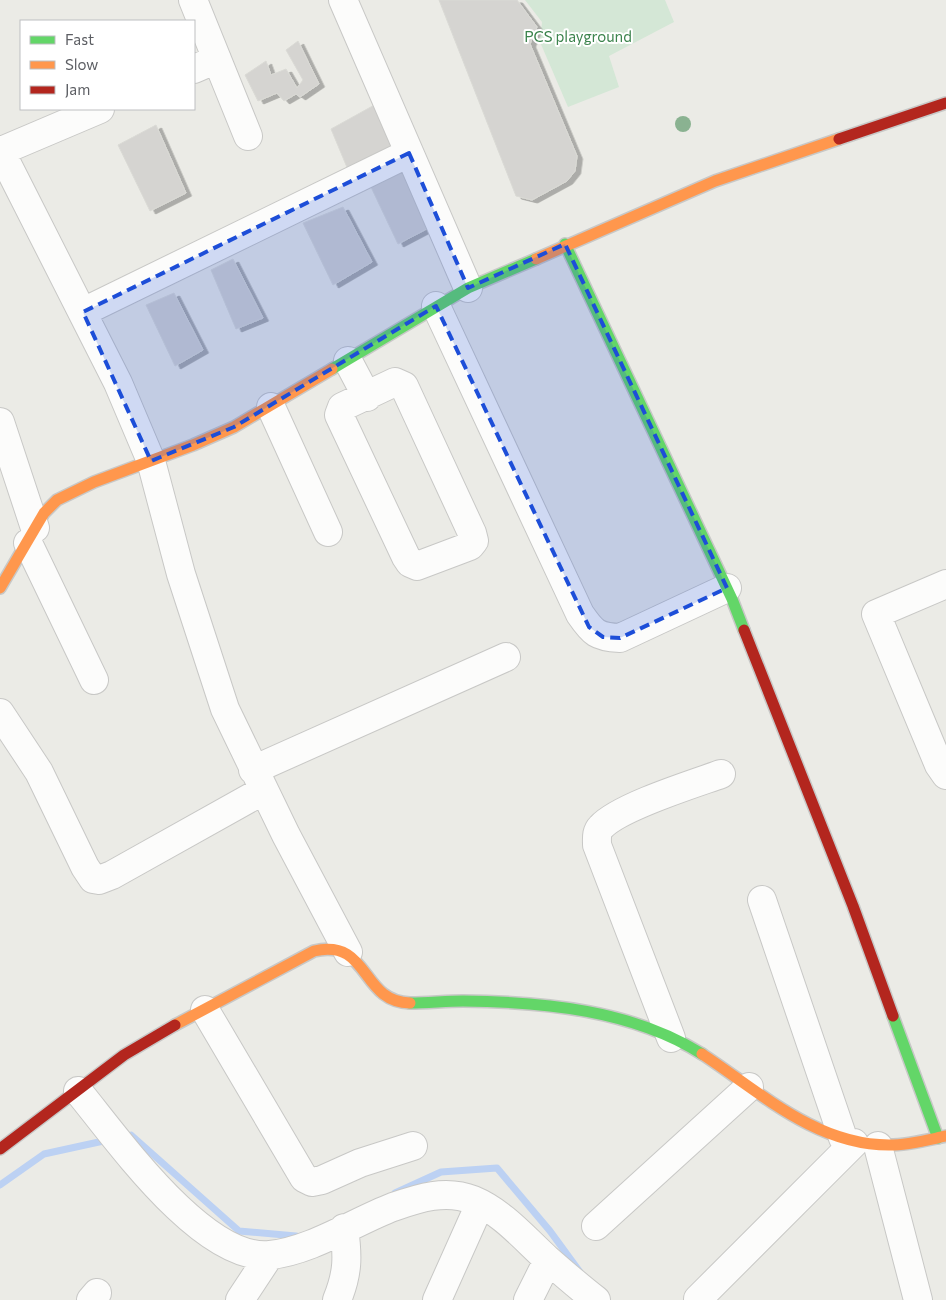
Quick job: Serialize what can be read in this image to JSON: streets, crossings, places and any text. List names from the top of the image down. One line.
{"parks":["PCS playground"],"legend":["Fast","Slow","Jam"]}
